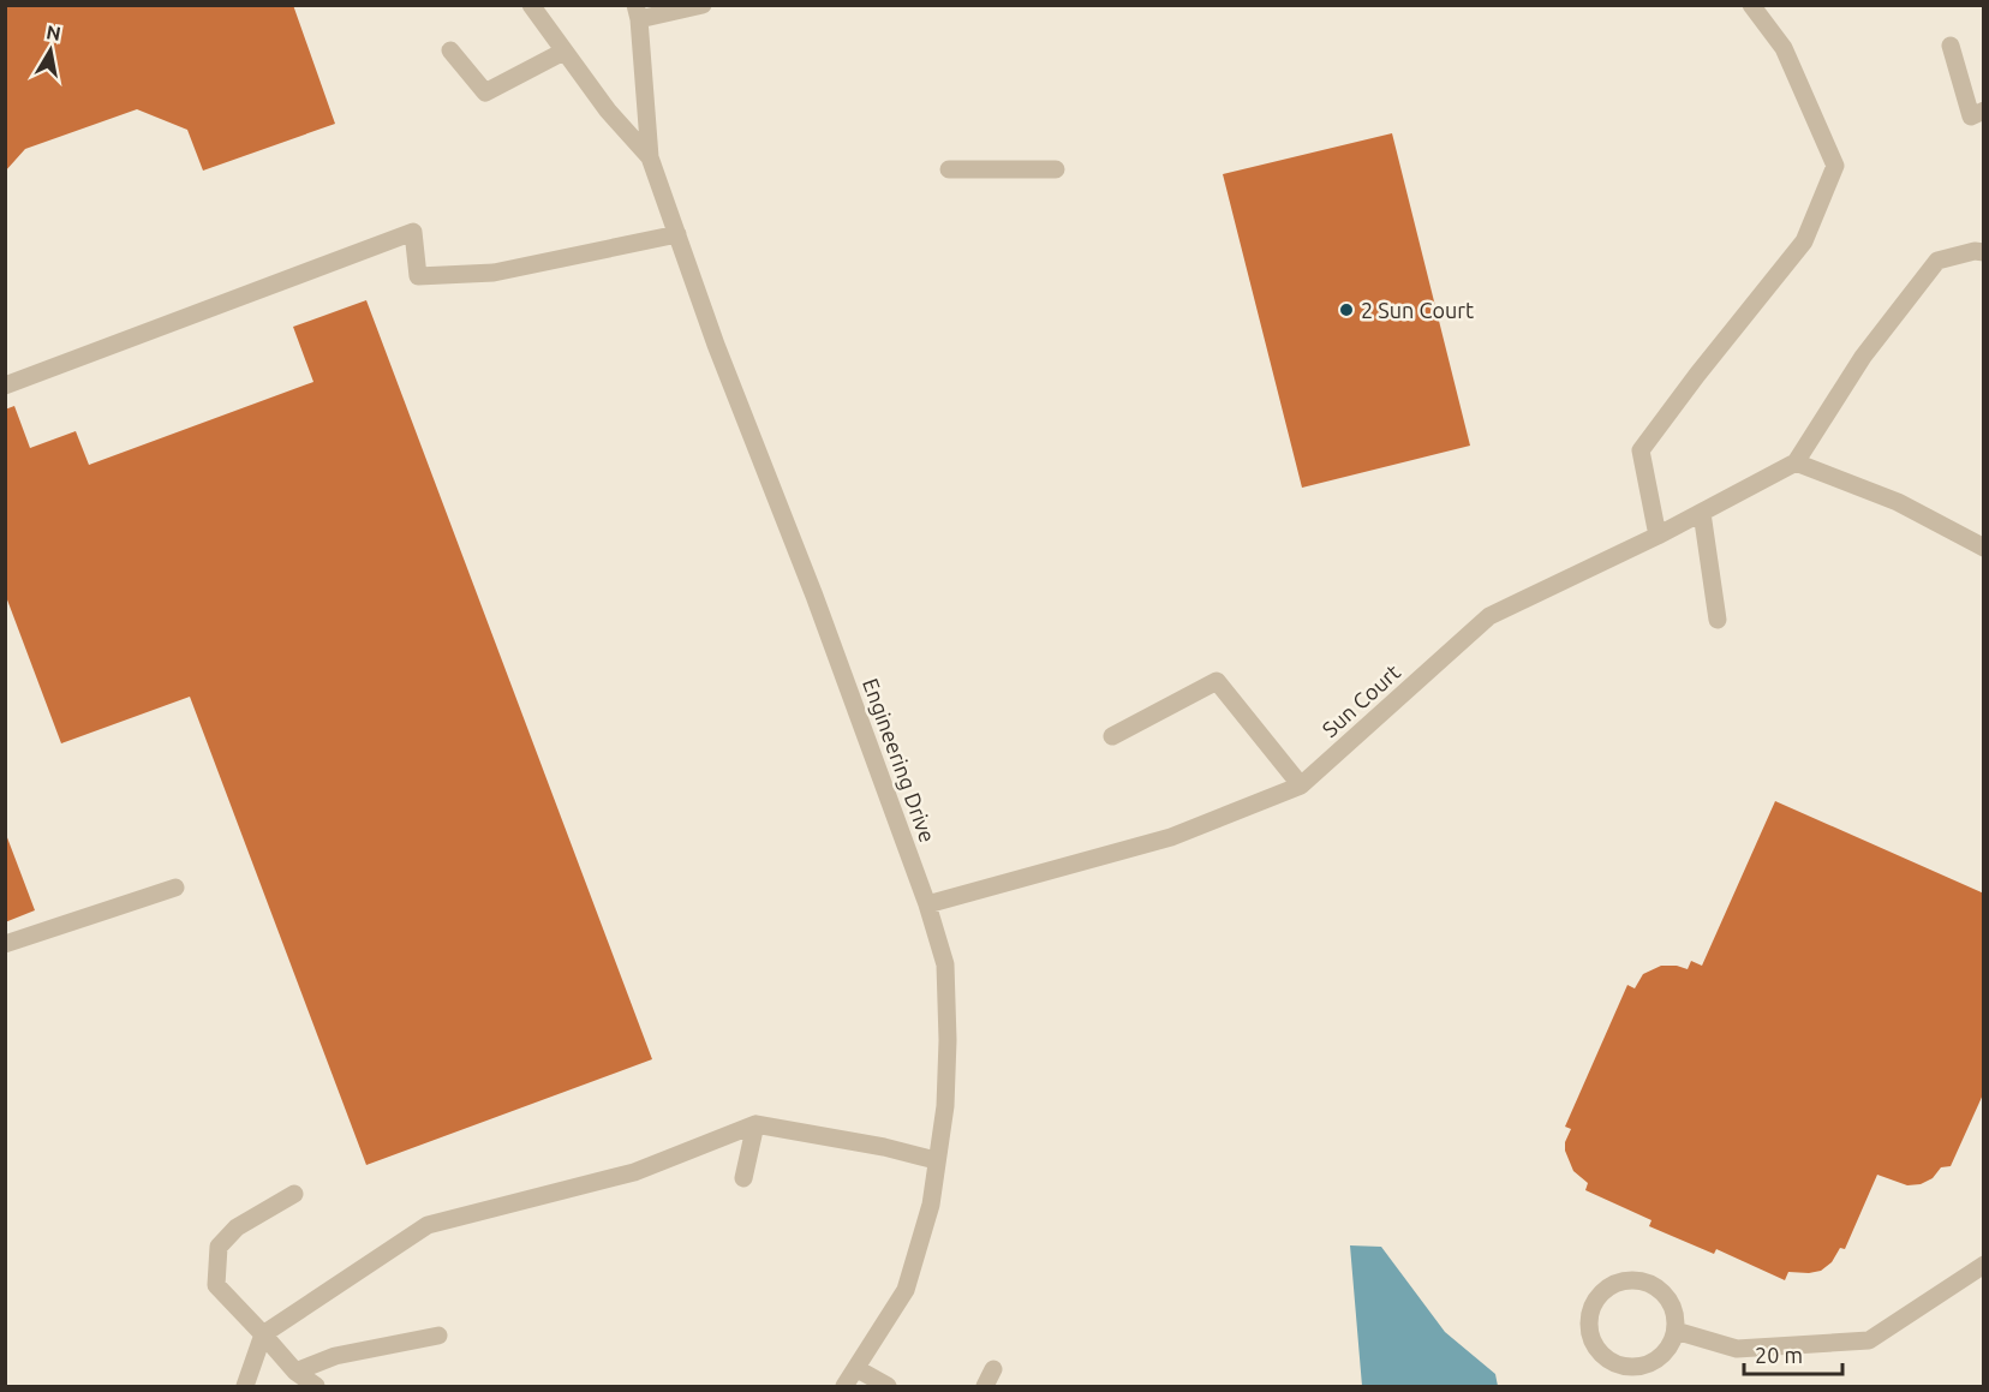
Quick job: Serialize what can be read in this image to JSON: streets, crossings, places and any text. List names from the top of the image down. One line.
{"streets":{"street":["Sun Court","Engineering Drive"]},"crossings":[["Sun Court","Engineering Drive"]],"places":["2 Sun Court"],"scale_bar":"20 m","north":"top"}
